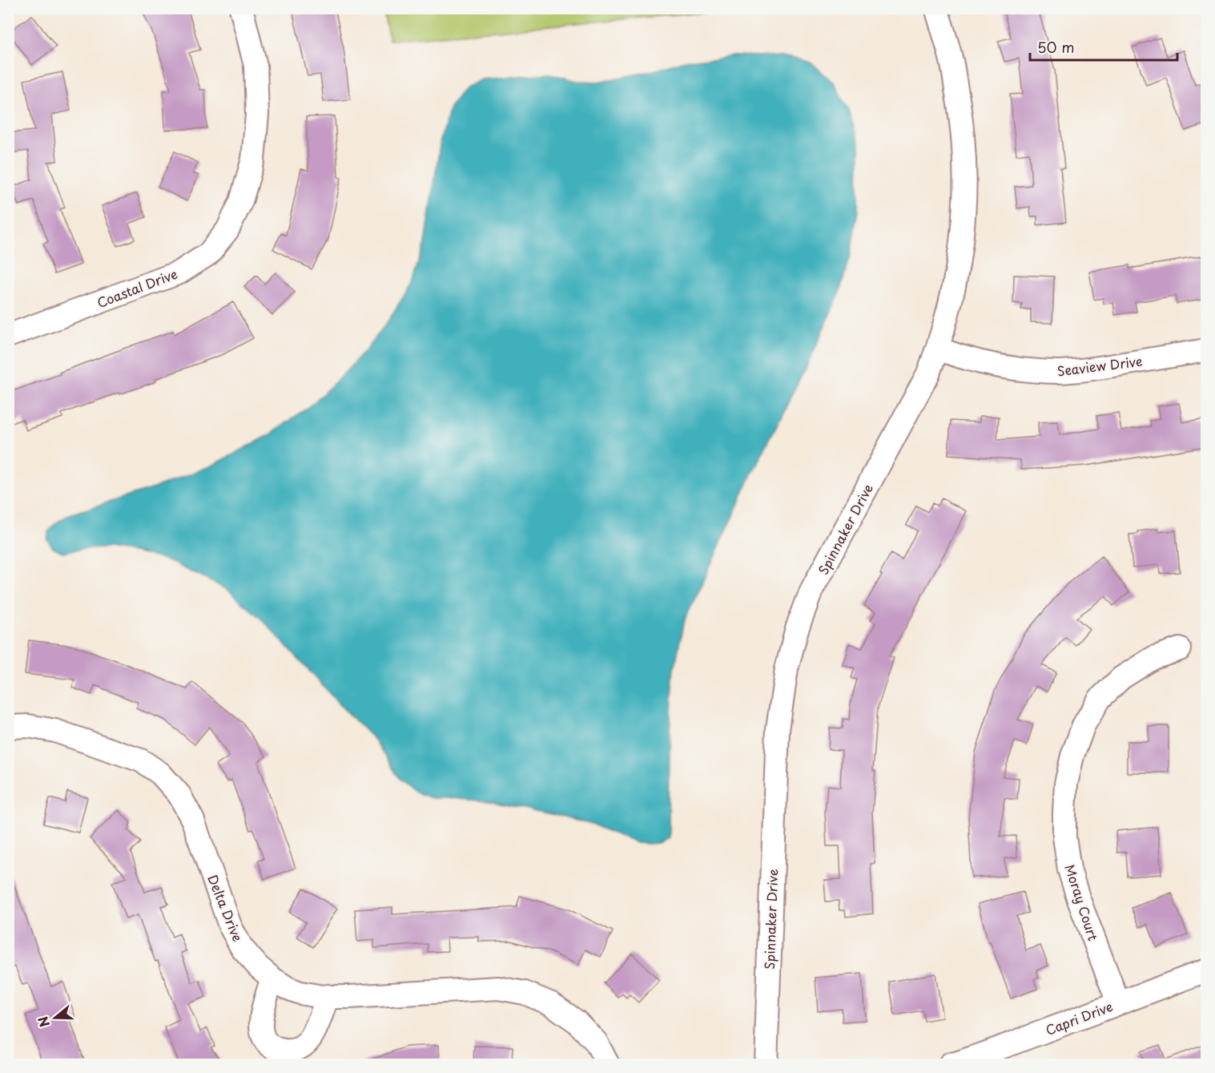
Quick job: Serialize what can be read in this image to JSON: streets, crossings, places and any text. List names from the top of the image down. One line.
{"streets":{"street":["Coastal Drive","Seaview Drive","Spinnaker Drive","Moray Court","Delta Drive","Capri Drive"]},"crossings":[["Seaview Drive","Spinnaker Drive"],["Moray Court","Capri Drive"]],"scale_bar":"50 m","north":"left"}
